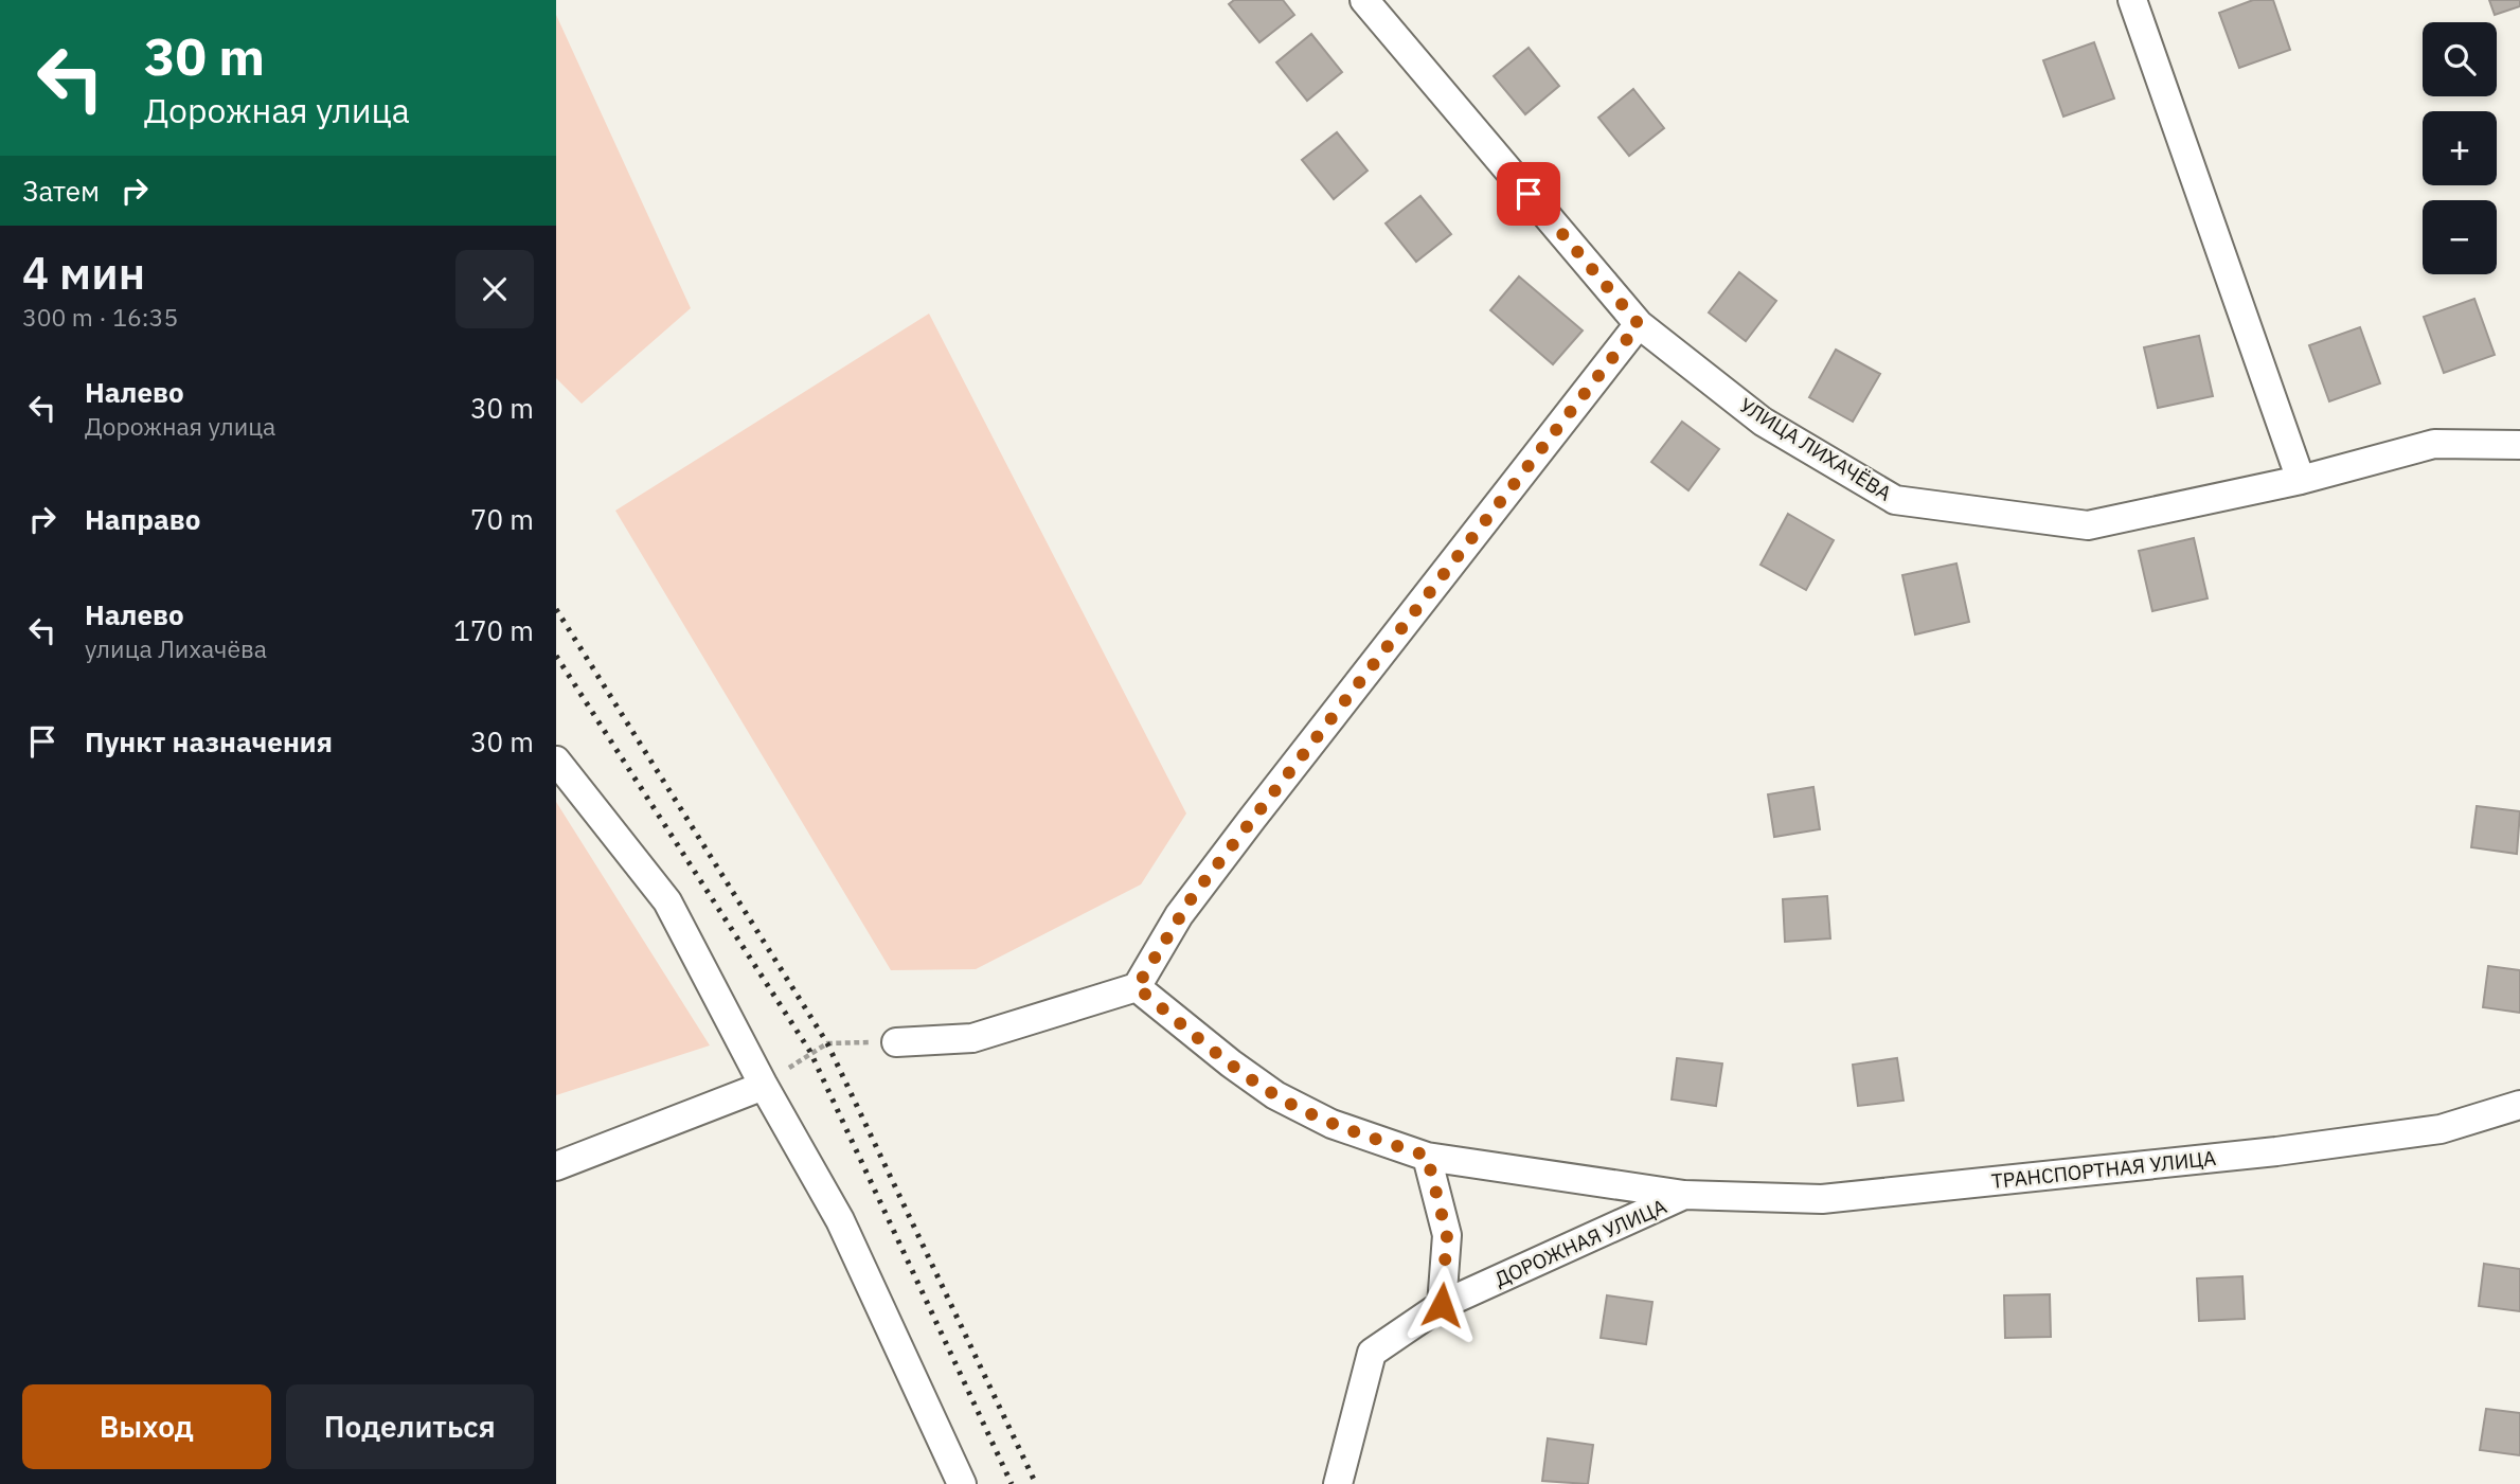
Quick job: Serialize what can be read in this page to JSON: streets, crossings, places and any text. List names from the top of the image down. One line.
{"streets":{"street":["УЛИЦА ЛИХАЧЁВА","ТРАНСПОРТНАЯ УЛИЦА","ДОРОЖНАЯ УЛИЦА"]},"crossings":[["ТРАНСПОРТНАЯ УЛИЦА","ДОРОЖНАЯ УЛИЦА"]],"page":{"turn":["30 m","Дорожная улица"],"map_buttons":["+","−"],"then":"Затем","heading":["4 мин","300 m · 16:35"],"list":[{"name":"Налево","note":"Дорожная улица","value":"30 m"},{"name":"Направо","value":"70 m"},{"name":"Налево","note":"улица Лихачёва","value":"170 m"},{"name":"Пункт назначения","value":"30 m"}],"buttons":["Выход","Поделиться"]}}
